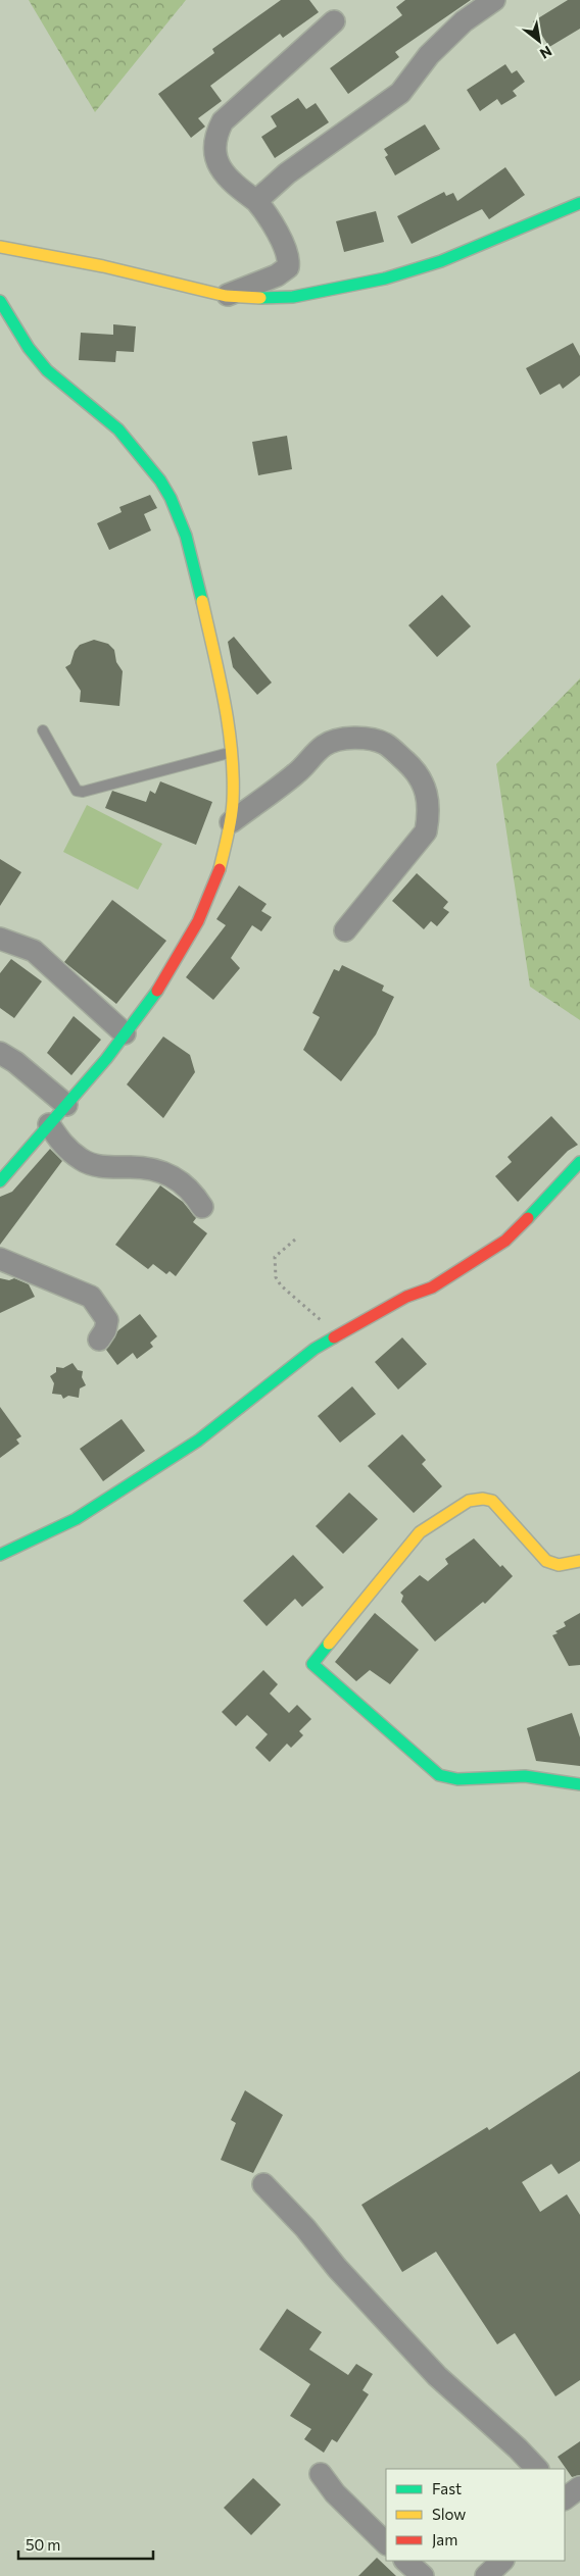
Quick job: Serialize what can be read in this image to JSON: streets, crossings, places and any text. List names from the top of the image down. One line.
{"legend":["Fast","Slow","Jam"],"scale_bar":"50 m","north":"bottom right"}
